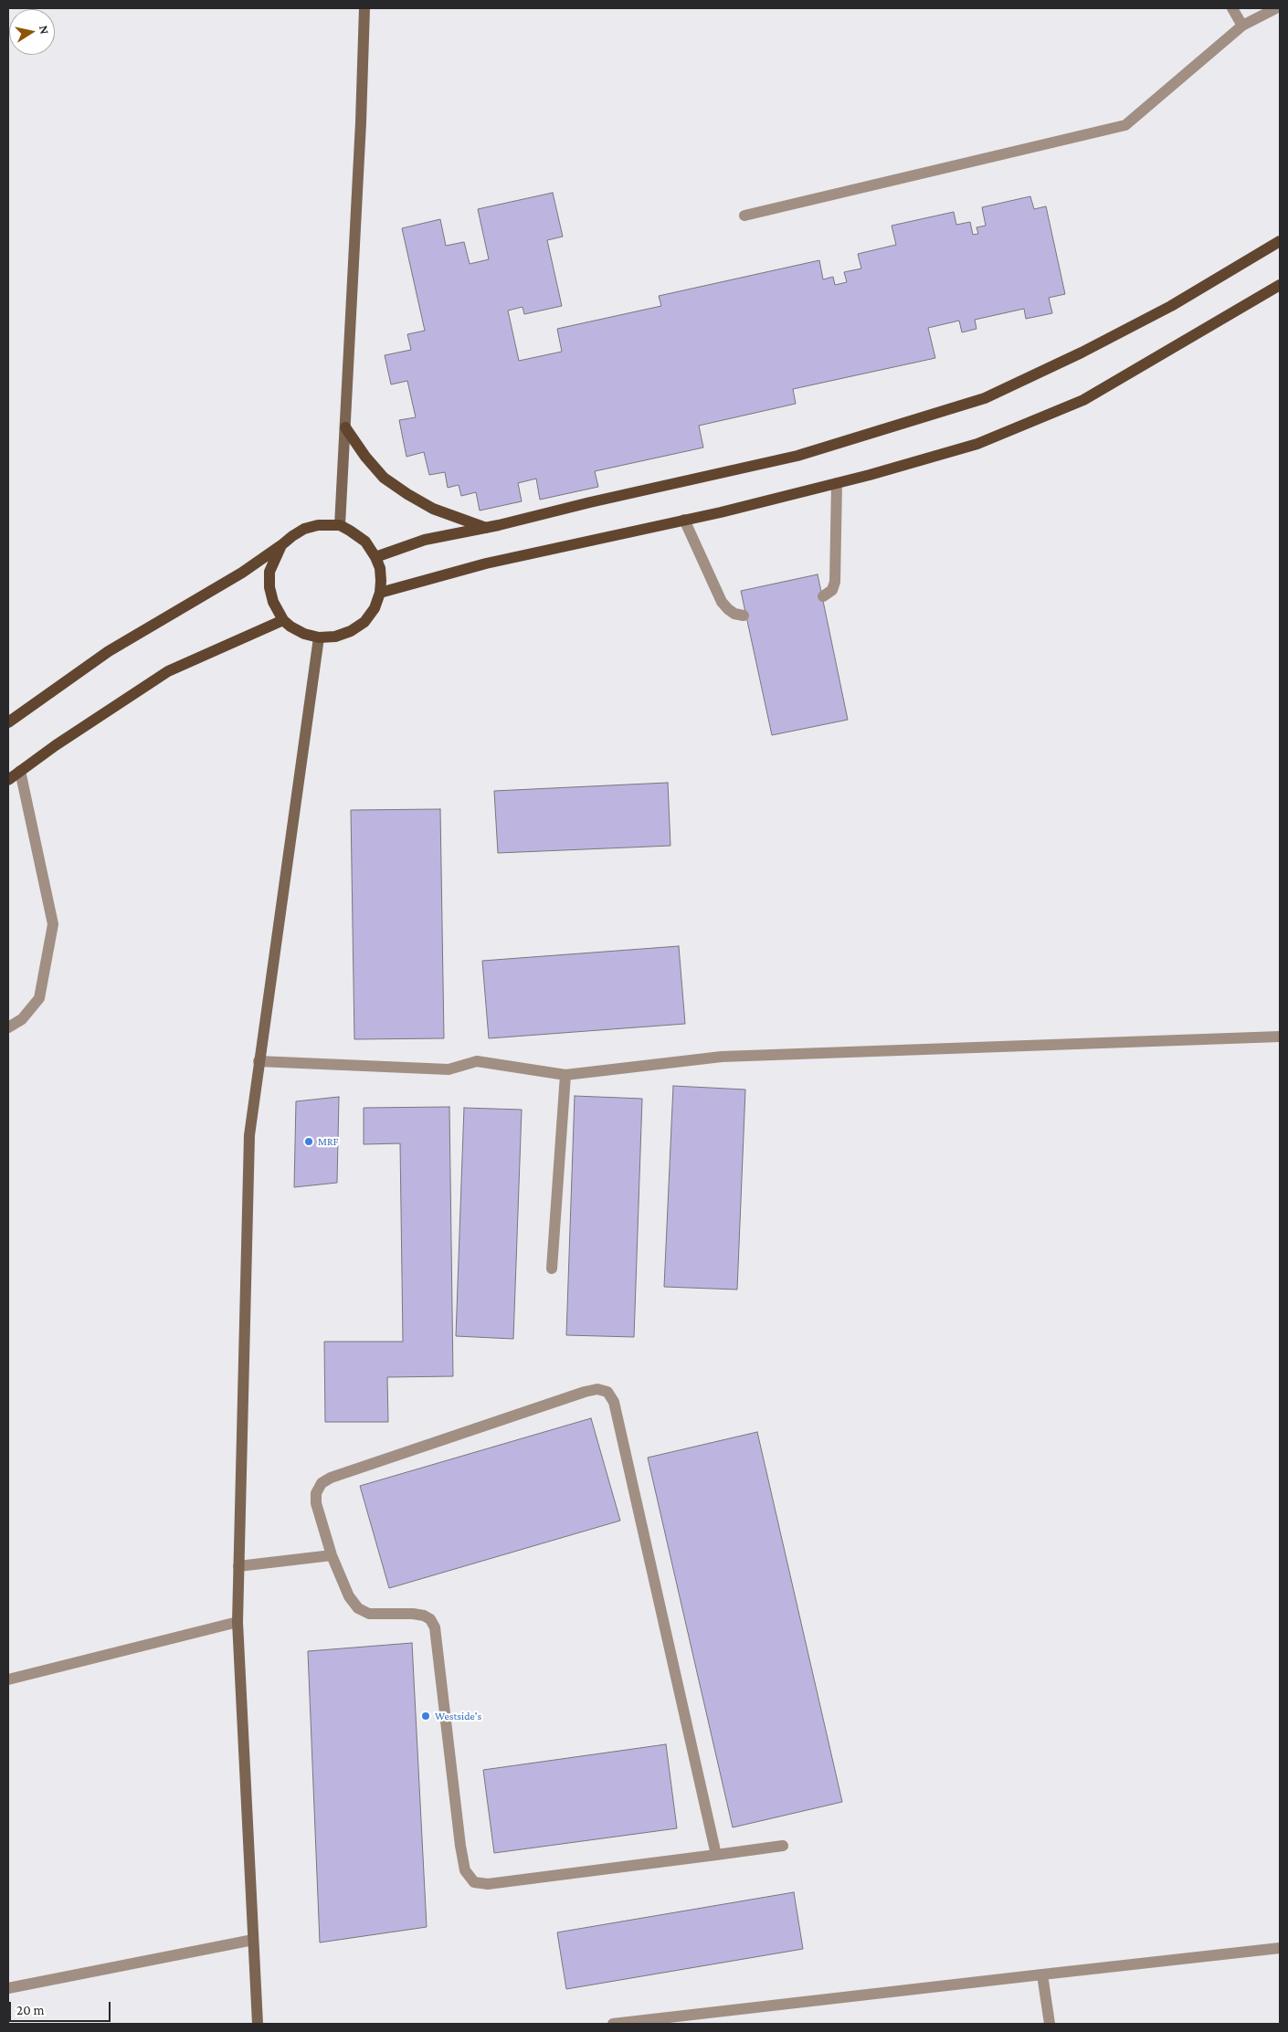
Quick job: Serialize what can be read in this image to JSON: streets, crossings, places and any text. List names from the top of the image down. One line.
{"places":["MRF","Westside's"],"scale_bar":"20 m","north":"right"}
